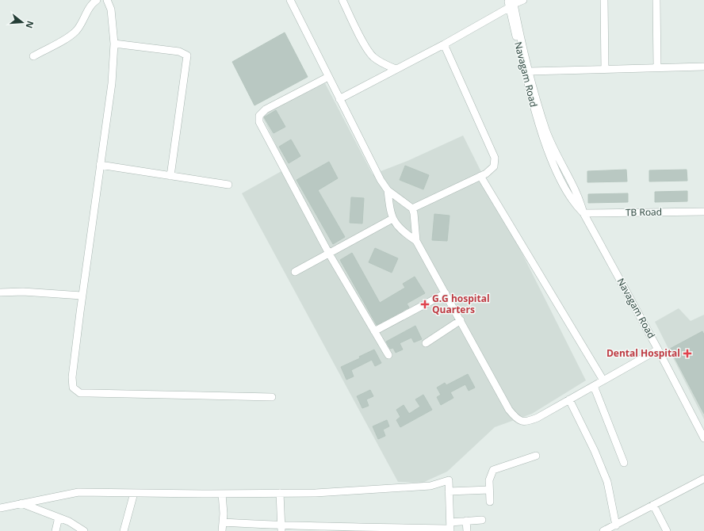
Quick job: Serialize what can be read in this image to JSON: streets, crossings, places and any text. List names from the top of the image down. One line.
{"streets":{"street":["Navagam Road","TB Road"]},"crossings":[["Navagam Road","TB Road"]],"places":{"health":["G.G hospital Quarters","Dental Hospital"]},"north":"right"}
